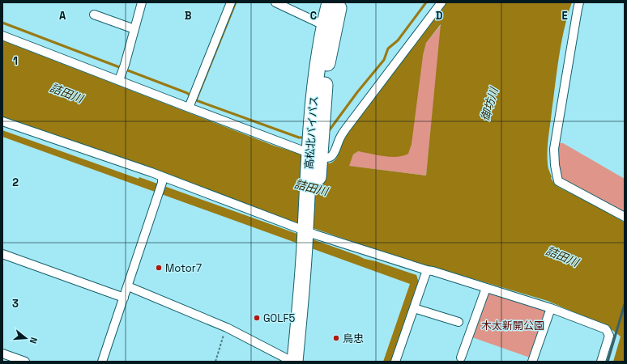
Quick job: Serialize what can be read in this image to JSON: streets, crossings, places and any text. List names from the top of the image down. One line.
{"streets":{"highway":["高松北バイパス"]},"water":["詰田川","御坊川"],"parks":["木太新開公園"],"places":["Motor7","GOLF5","鳥忠"],"north":"right","grid":{"columns":["A","B","C","D","E"],"rows":["1","2","3"]}}
